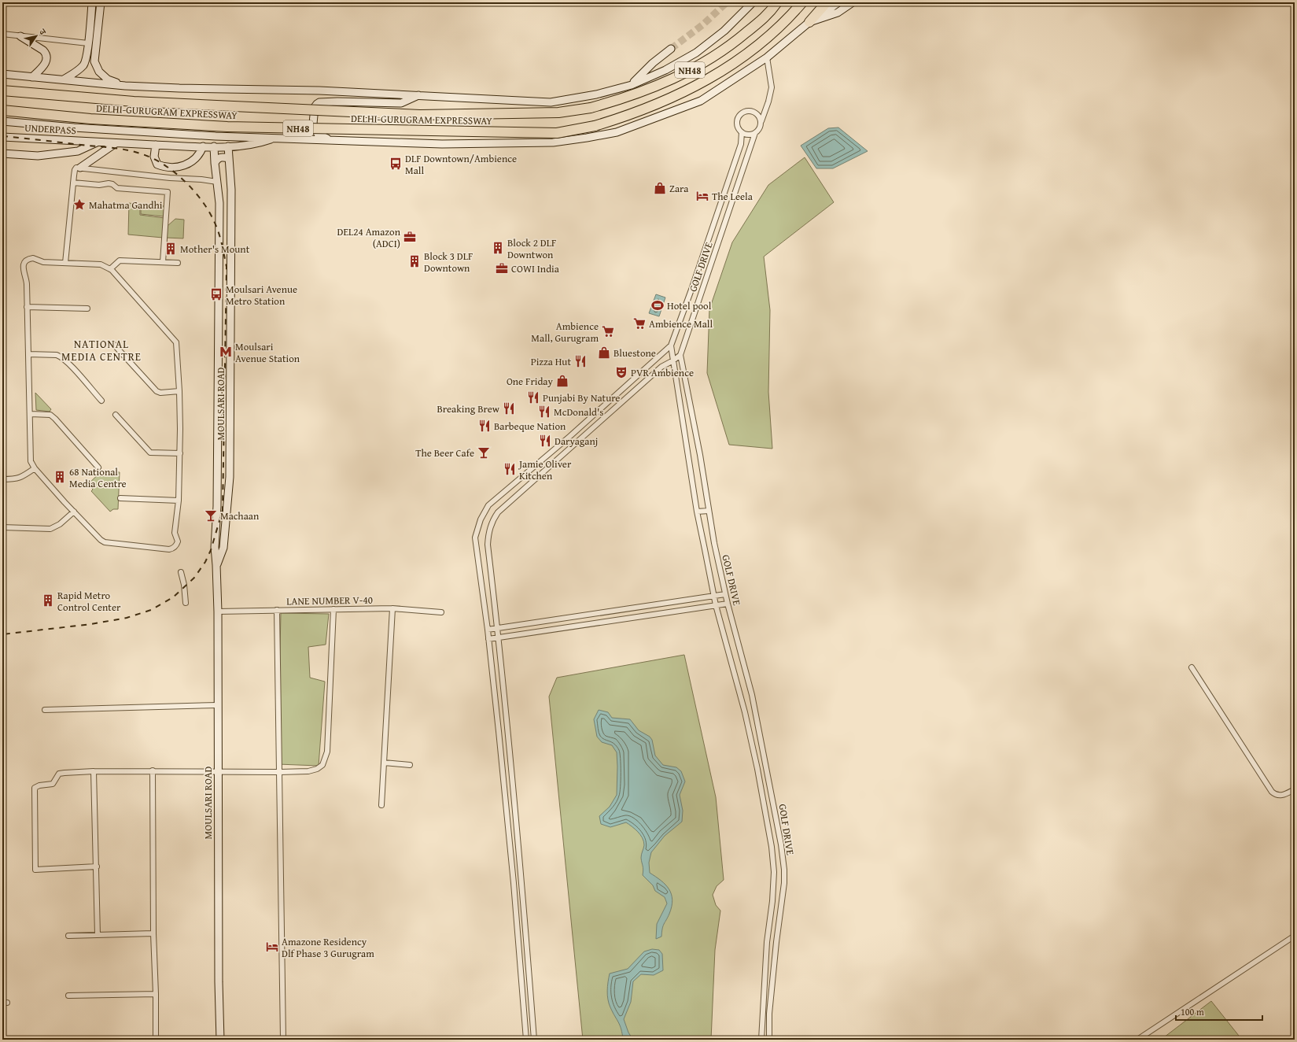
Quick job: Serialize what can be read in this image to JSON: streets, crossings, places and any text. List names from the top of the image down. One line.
{"streets":{"highway":["NH48","DELHI-GURUGRAM EXPRESSWAY"],"main road":["UNDERPASS","MOULSARI ROAD"],"street":["GOLF DRIVE","LANE NUMBER V-40"]},"crossings":[["UNDERPASS","MOULSARI ROAD"],["MOULSARI ROAD","LANE NUMBER V-40"]],"districts":["NATIONAL MEDIA CENTRE"],"places":{"bus stop":["DLF Downtown/Ambience Mall","Moulsari Avenue Metro Station"],"shop":["Zara","Bluestone","One Friday"],"hotel":["The Leela","Amazone Residency Dlf Phase 3 Gurugram"],"place":["Mahatma Gandhi"],"office":["DEL24 Amazon (ADCI)","COWI India"],"building":["Block 2 DLF Downtwon","Mother's Mount","Block 3 DLF Downtown","68 National Media Centre","Rapid Metro Control Center"],"sports":["Hotel pool"],"supermarket":["Ambience Mall","Ambience Mall, Gurugram"],"metro station":["Moulsari Avenue Station"],"restaurant":["Pizza Hut","Punjabi By Nature","Breaking Brew","McDonald's","Barbeque Nation","Daryaganj","Jamie Oliver Kitchen"],"theatre":["PVR Ambience"],"bar":["The Beer Cafe","Machaan"]},"scale_bar":"100 m","north":"top right"}
